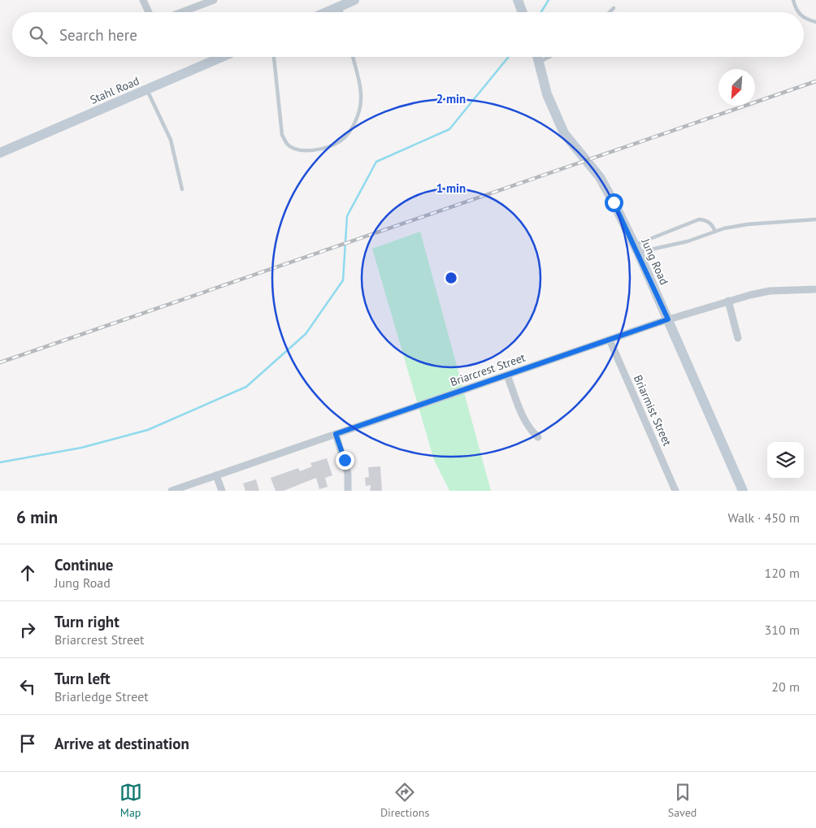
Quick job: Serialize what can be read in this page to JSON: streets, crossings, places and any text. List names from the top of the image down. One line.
{"streets":{"street":["Stahl Road","Jung Road","Briarcrest Street","Briarmist Street"]},"crossings":[["Jung Road","Briarcrest Street"],["Briarcrest Street","Briarmist Street"]],"north":"bottom left","page":{"search":"Search here","heading":["6 min","Walk · 450 m"],"list":[["Continue","Jung Road","120 m"],["Turn right","Briarcrest Street","310 m"],["Turn left","Briarledge Street","20 m"],"Arrive at destination"],"nav":["Map","Directions","Saved"]},"rings":["2 min","1 min"]}
